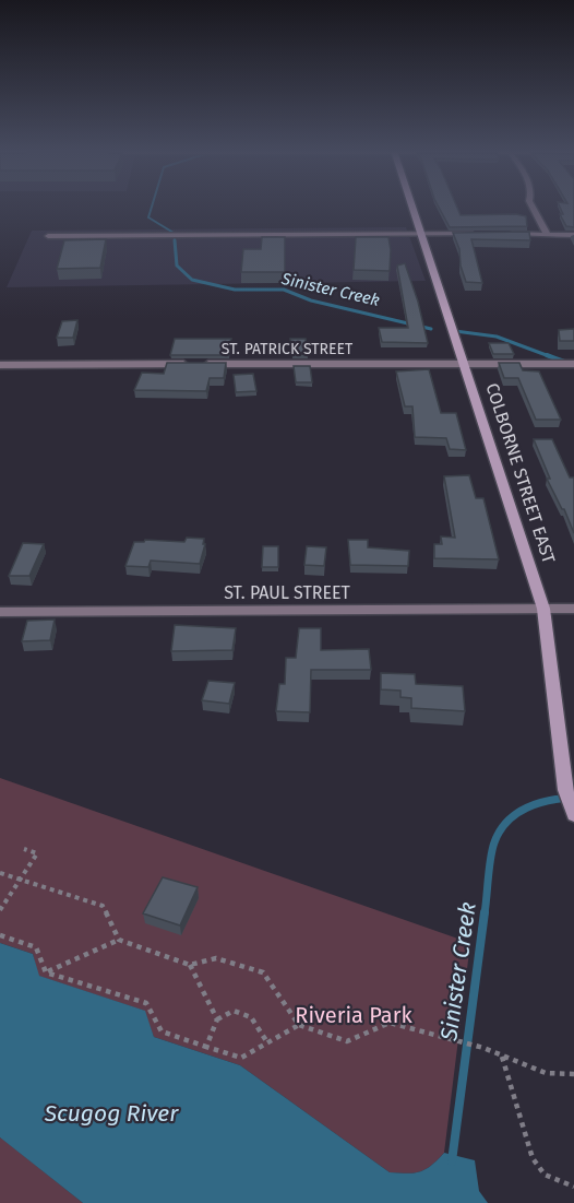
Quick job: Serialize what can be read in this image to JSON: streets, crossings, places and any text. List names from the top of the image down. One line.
{"streets":{"main road":["COLBORNE STREET EAST"],"street":["ST. PATRICK STREET","ST. PAUL STREET"]},"crossings":[["ST. PATRICK STREET","COLBORNE STREET EAST"],["COLBORNE STREET EAST","ST. PAUL STREET"]],"water":["Sinister Creek","Scugog River"],"parks":["Riveria Park"]}
